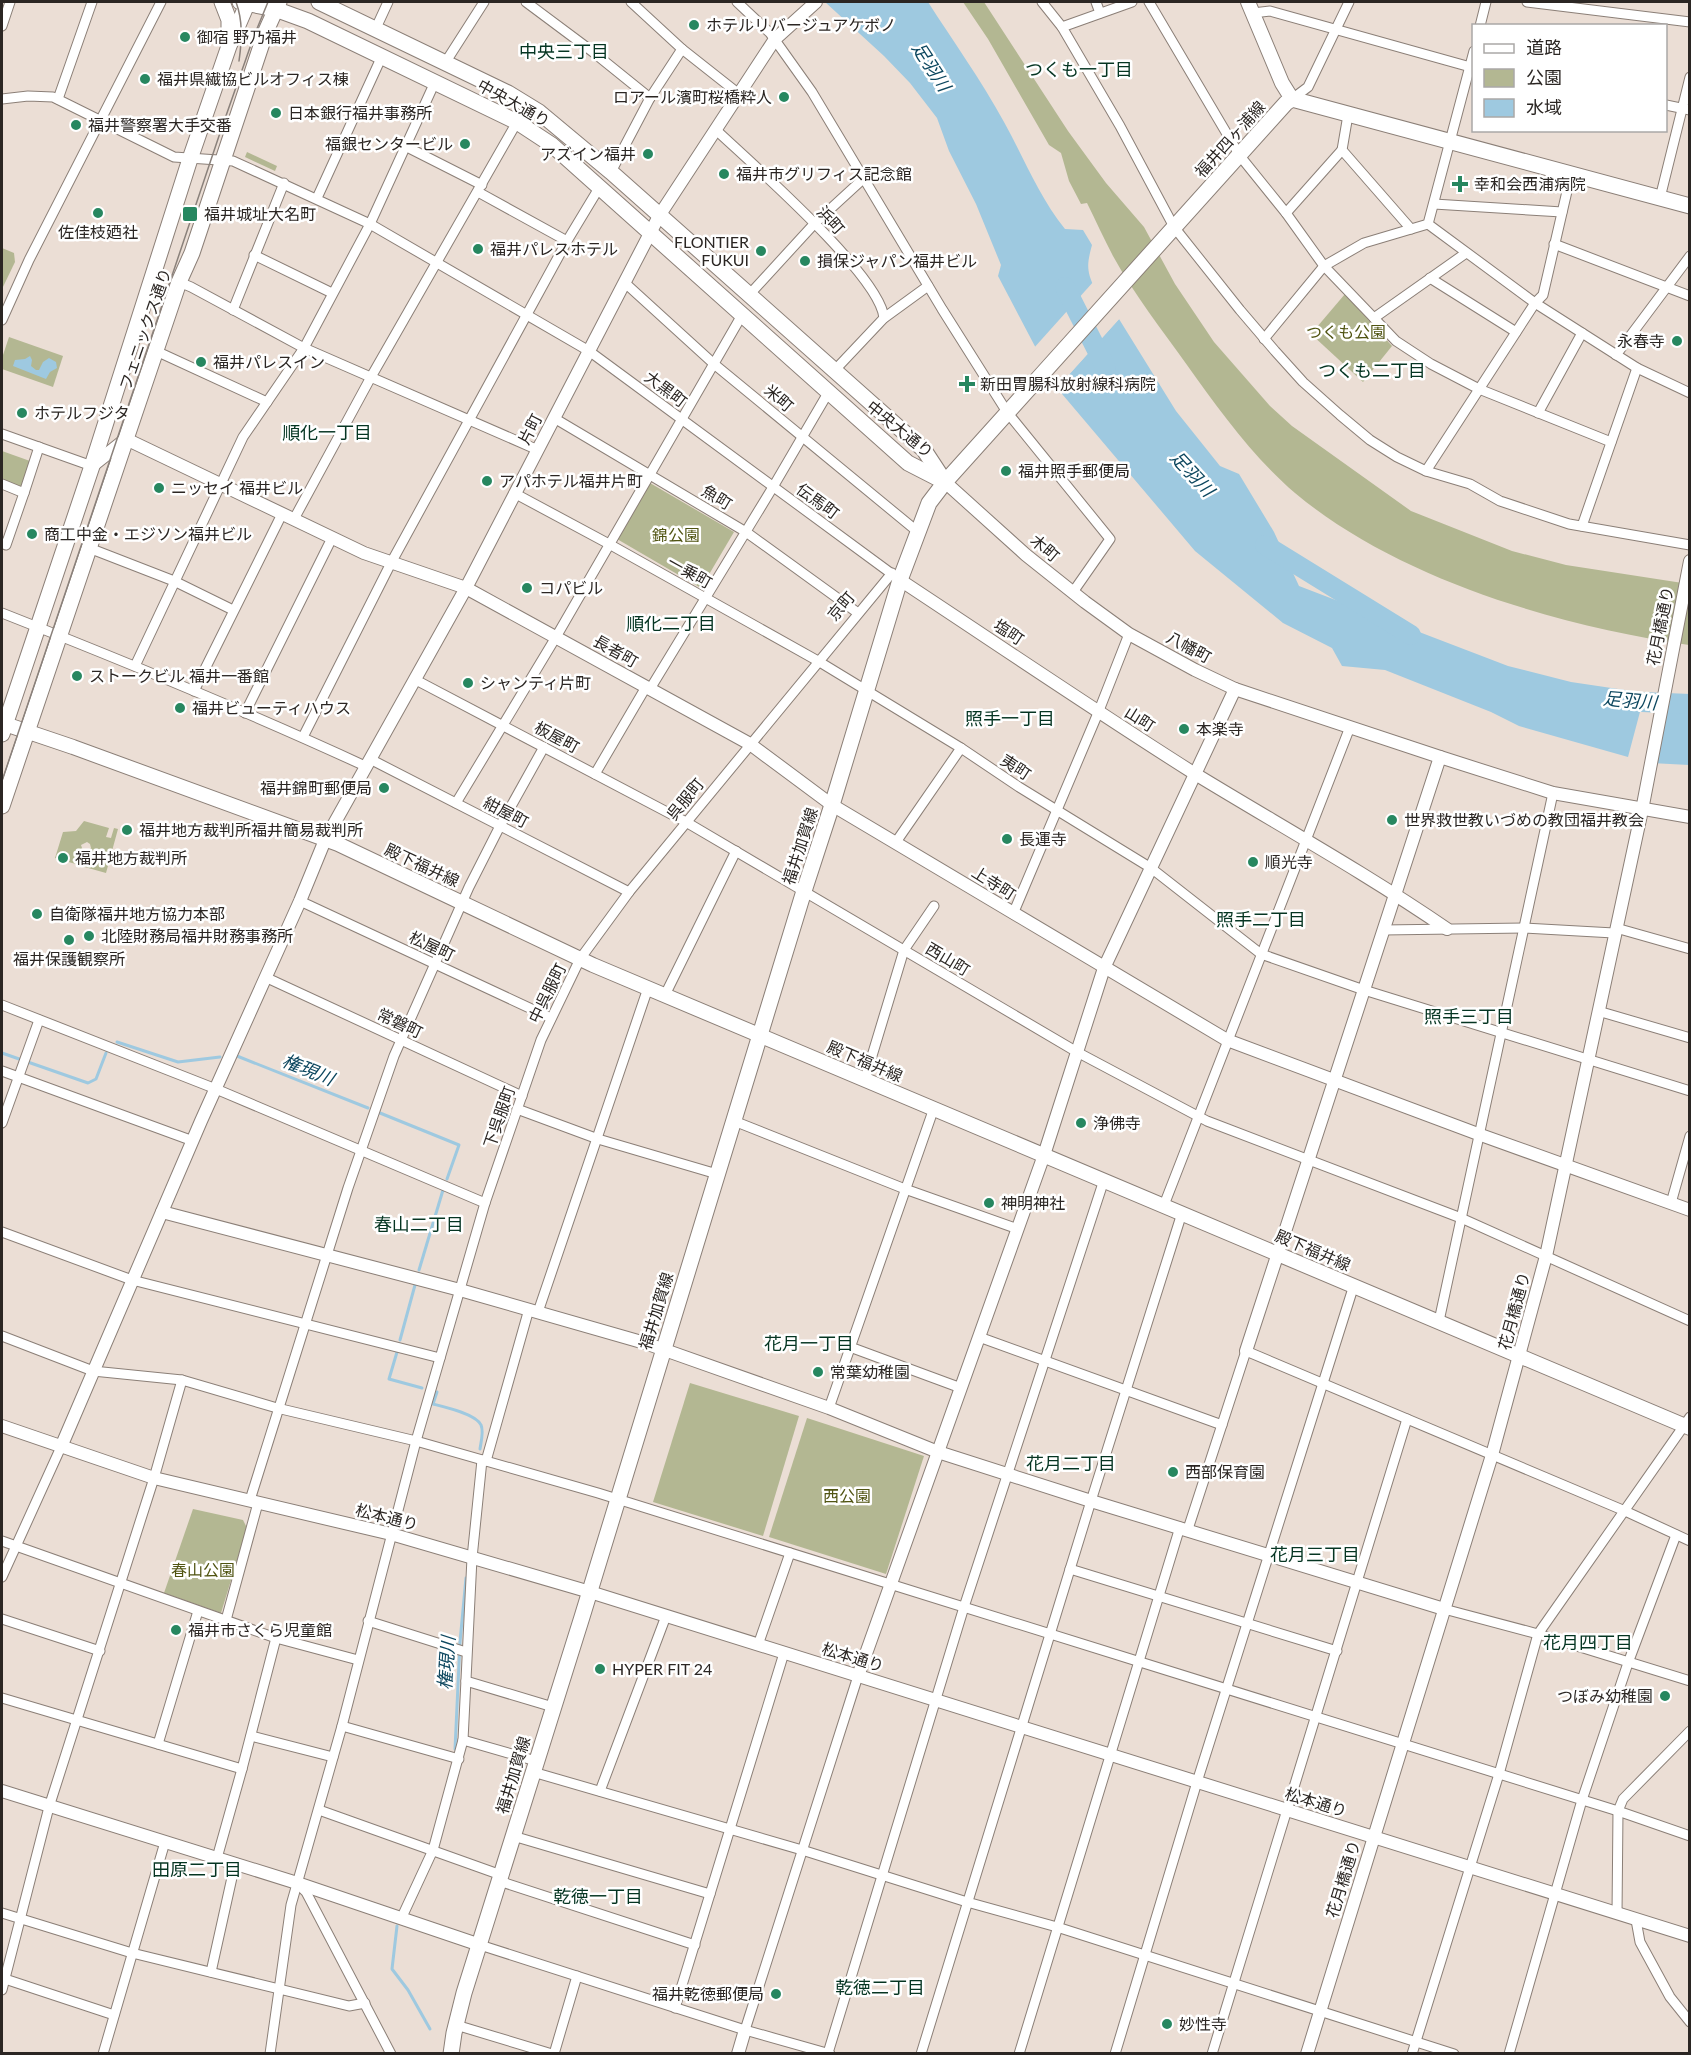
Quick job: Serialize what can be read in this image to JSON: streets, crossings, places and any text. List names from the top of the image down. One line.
{"streets":{"main road":["中央大通り","福井四ヶ浦線","フェニックス通り","京町","福井加賀線","殿下福井線"],"street":["浜町","大黒町","米町","片町","魚町","伝馬町","木町","一乗町","花月橋通り","塩町","八幡町","長者町","山町","板屋町","夷町","呉服町","紺屋町","上寺町","松屋町","西山町","中呉服町","常磐町","下呉服町","松本通り"]},"crossings":[["中央大通り","福井四ヶ浦線"],["中央大通り","フェニックス通り"],["中央大通り","片町"],["中央大通り","木町"],["中央大通り","京町"],["福井四ヶ浦線","木町"],["福井四ヶ浦線","京町"],["浜町","片町"],["フェニックス通り","大黒町"],["フェニックス通り","長者町"],["フェニックス通り","紺屋町"],["フェニックス通り","殿下福井線"],["大黒町","片町"],["大黒町","伝馬町"],["米町","片町"],["米町","京町"],["片町","魚町"],["片町","一乗町"],["片町","長者町"],["片町","板屋町"],["片町","紺屋町"],["片町","殿下福井線"],["片町","松屋町"],["片町","常磐町"],["片町","松本通り"],["魚町","京町"],["伝馬町","京町"],["伝馬町","塩町"],["伝馬町","福井加賀線"],["木町","京町"],["木町","八幡町"],["一乗町","京町"],["一乗町","夷町"],["一乗町","呉服町"],["一乗町","福井加賀線"],["京町","塩町"],["京町","呉服町"],["京町","福井加賀線"],["花月橋通り","八幡町"],["花月橋通り","夷町"],["花月橋通り","殿下福井線"],["花月橋通り","上寺町"],["花月橋通り","西山町"],["花月橋通り","松本通り"],["塩町","山町"],["塩町","福井加賀線"],["長者町","呉服町"],["長者町","上寺町"],["板屋町","呉服町"],["板屋町","西山町"],["夷町","福井加賀線"],["呉服町","紺屋町"],["呉服町","殿下福井線"],["呉服町","上寺町"],["呉服町","西山町"],["呉服町","中呉服町"],["福井加賀線","殿下福井線"],["福井加賀線","上寺町"],["福井加賀線","西山町"],["福井加賀線","松本通り"],["殿下福井線","中呉服町"],["松屋町","中呉服町"],["中呉服町","下呉服町"],["常磐町","下呉服町"],["下呉服町","松本通り"]],"districts":["中央三丁目","つくも一丁目","つくも二丁目","順化一丁目","順化二丁目","照手一丁目","照手二丁目","照手三丁目","春山二丁目","花月一丁目","花月二丁目","花月三丁目","花月四丁目","田原二丁目","乾徳一丁目","乾徳二丁目"],"water":["足羽川","権現川"],"parks":["つくも公園","錦公園","西公園","春山公園"],"places":{"other":["ホテルリバージュアケボノ","御宿 野乃福井","福井県繊協ビルオフィス棟","ロアール濱町桜橋粋人","日本銀行福井事務所","福井警察署大手交番","福銀センタービル","アズイン福井","福井市グリフィス記念館","佐佳枝廼社","福井パレスホテル","FLONTIER FUKUI","損保ジャパン福井ビル","永春寺","福井パレスイン","ホテルフジタ","福井照手郵便局","アパホテル福井片町","ニッセイ 福井ビル","商工中金・エジソン福井ビル","コパビル","ストークビル 福井一番館","シャンティ片町","福井ビューティハウス","本楽寺","福井錦町郵便局","世界救世教いづめの教団福井教会","福井地方裁判所福井簡易裁判所","長運寺","福井地方裁判所","順光寺","自衛隊福井地方協力本部","北陸財務局福井財務事務所","福井保護観察所","浄佛寺","神明神社","常葉幼稚園","西部保育園","福井市さくら児童館","HYPER FIT 24","つぼみ幼稚園","福井乾徳郵便局","妙性寺"],"health":["幸和会西浦病院","新田胃腸科放射線科病院"],"transit":["福井城址大名町"]},"legend":["道路","公園","水域"]}
